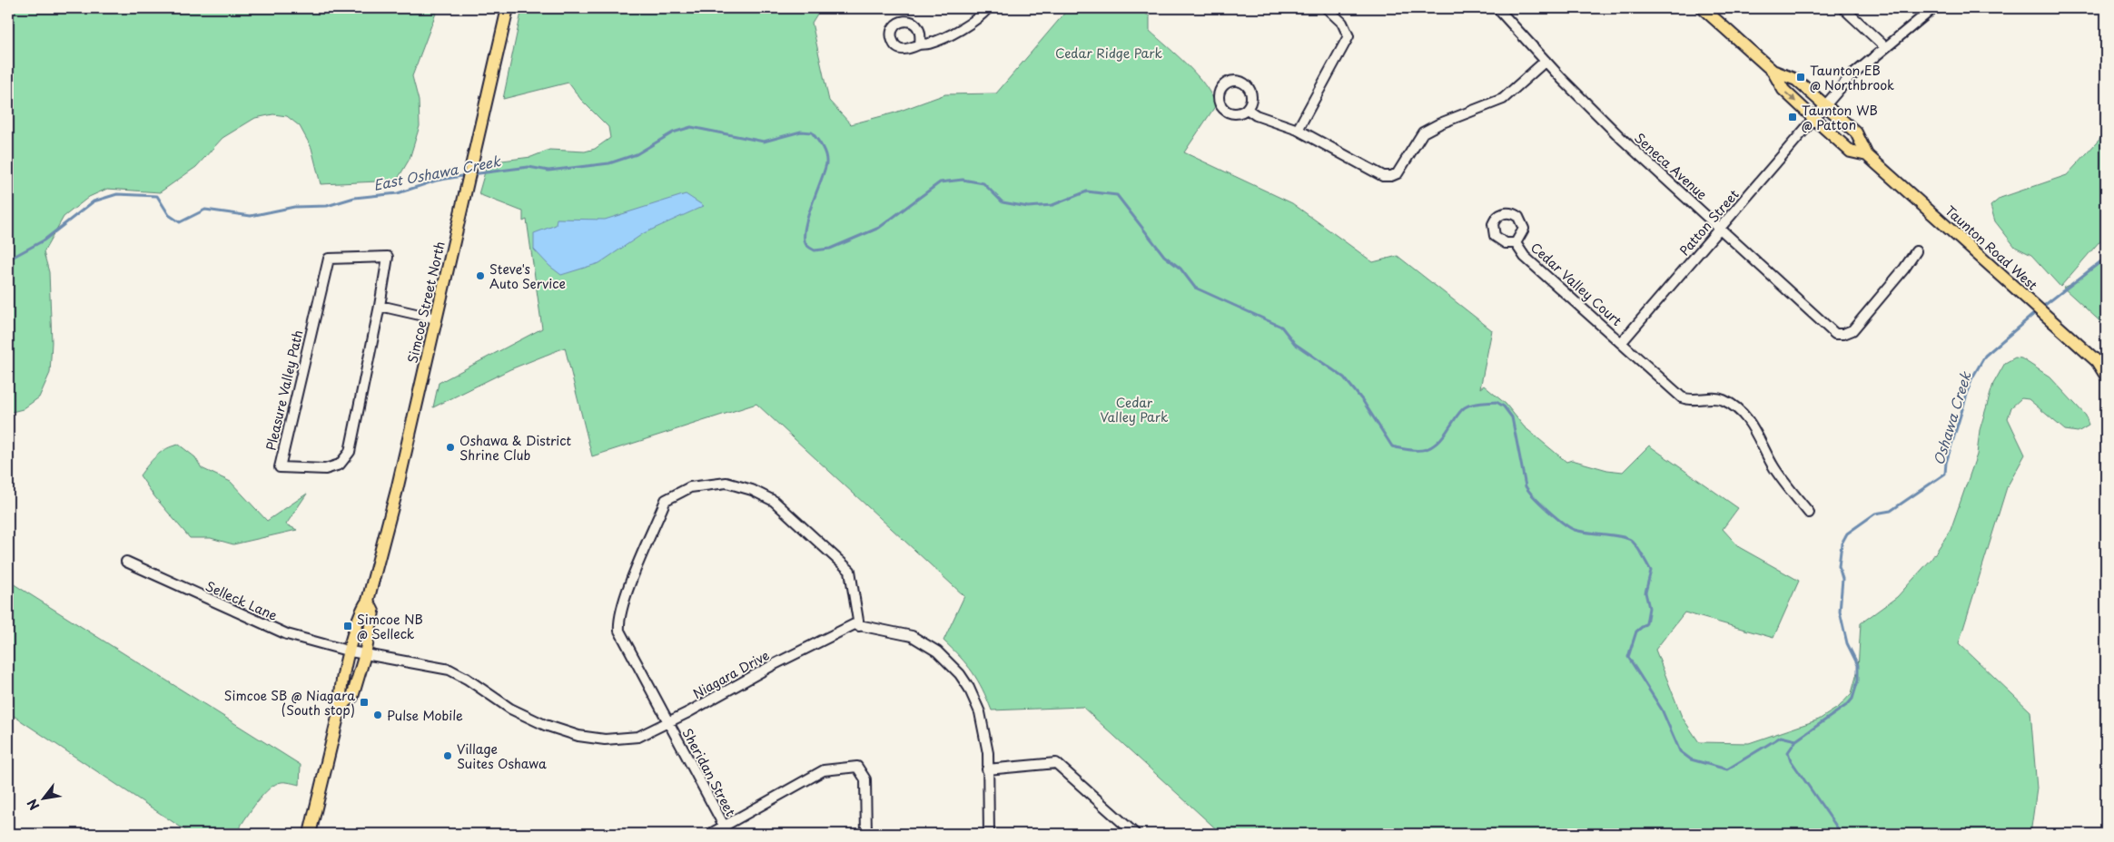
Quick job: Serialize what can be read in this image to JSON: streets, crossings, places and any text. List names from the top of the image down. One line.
{"streets":{"main road":["Taunton Road West","Simcoe Street North"],"street":["Seneca Avenue","Patton Street","Cedar Valley Court","Pleasure Valley Path","Selleck Lane","Niagara Drive","Sheridan Street"]},"crossings":[["Seneca Avenue","Patton Street"],["Patton Street","Taunton Road West"],["Patton Street","Cedar Valley Court"],["Simcoe Street North","Selleck Lane"],["Simcoe Street North","Niagara Drive"],["Selleck Lane","Niagara Drive"],["Niagara Drive","Sheridan Street"]],"water":["East Oshawa Creek","Oshawa Creek"],"parks":["Cedar Ridge Park","Cedar Valley Park"],"places":{"transit":["Taunton EB @ Northbrook","Taunton WB @ Patton","Simcoe NB @ Selleck","Simcoe SB @ Niagara (South stop)"],"other":["Steve's Auto Service","Oshawa & District Shrine Club","Pulse Mobile","Village Suites Oshawa"]},"north":"bottom left"}
